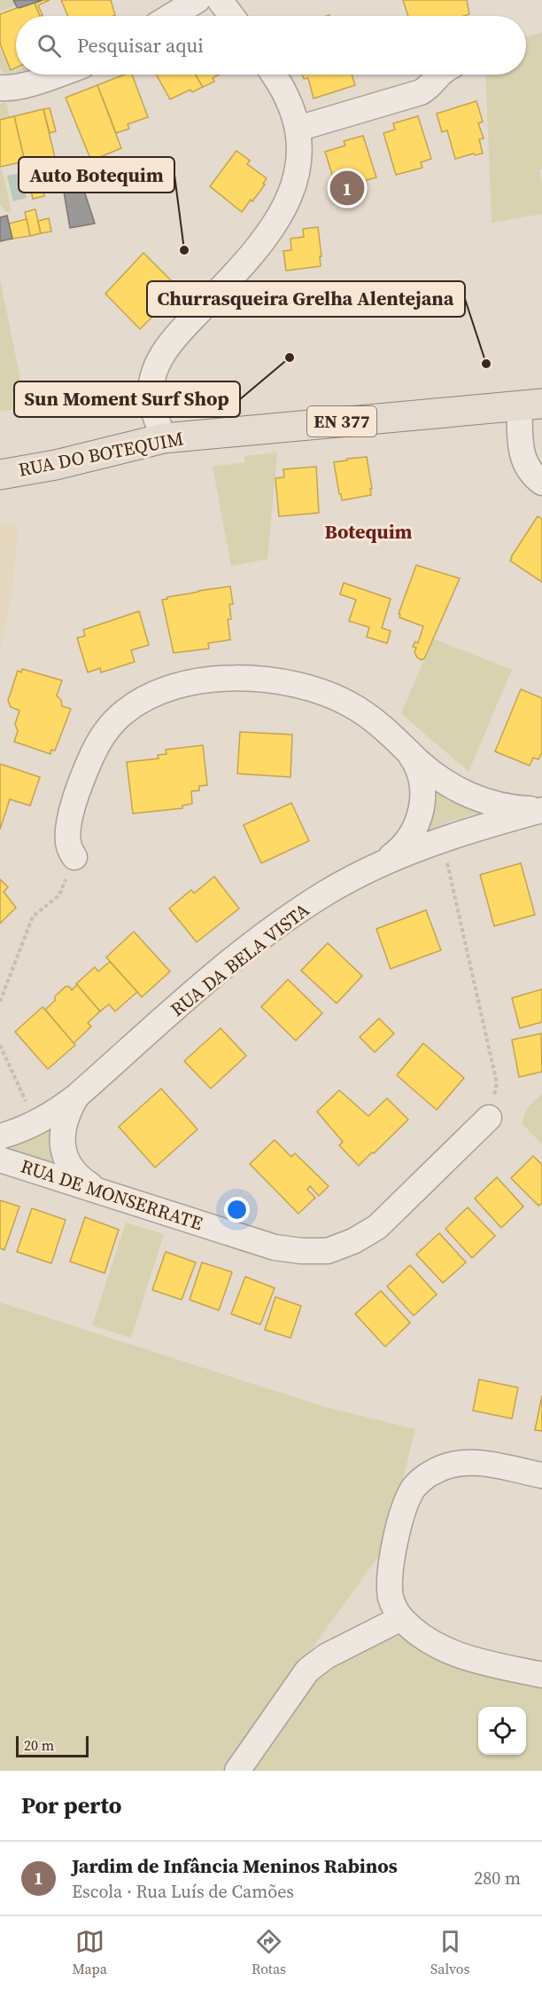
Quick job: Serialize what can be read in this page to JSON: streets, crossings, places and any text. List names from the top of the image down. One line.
{"streets":{"main road":["EN 377","RUA DO BOTEQUIM"],"street":["RUA DA BELA VISTA","RUA DE MONSERRATE"]},"districts":["Botequim"],"places":["Auto Botequim","Sun Moment Surf Shop","Churrasqueira Grelha Alentejana"],"scale_bar":"20 m","page":{"search":"Pesquisar aqui","pins":"1","scale":"20 m","heading":"Por perto","list":[{"mark":"1","name":"Jardim de Infância Meninos Rabinos","note":"Escola · Rua Luís de Camões","value":"280 m"}],"nav":["Mapa","Rotas","Salvos"]}}
